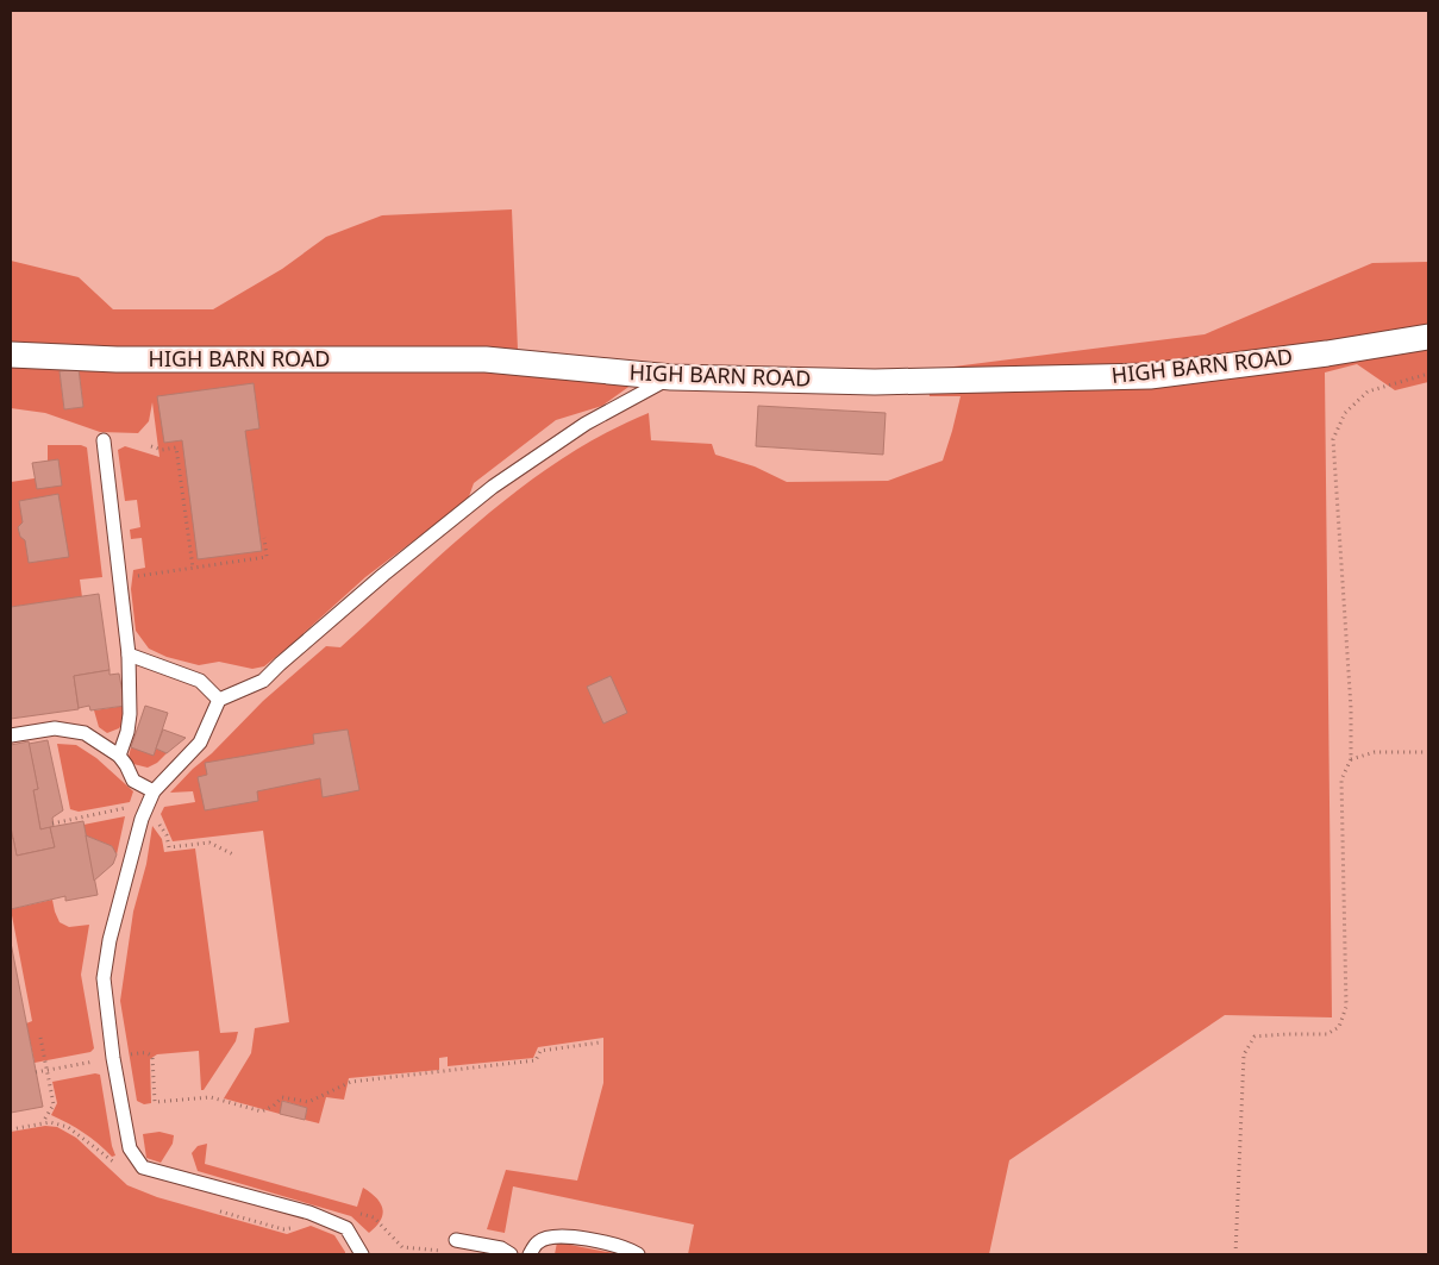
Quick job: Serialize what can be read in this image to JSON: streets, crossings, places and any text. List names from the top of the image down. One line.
{"streets":{"street":["HIGH BARN ROAD"]}}
